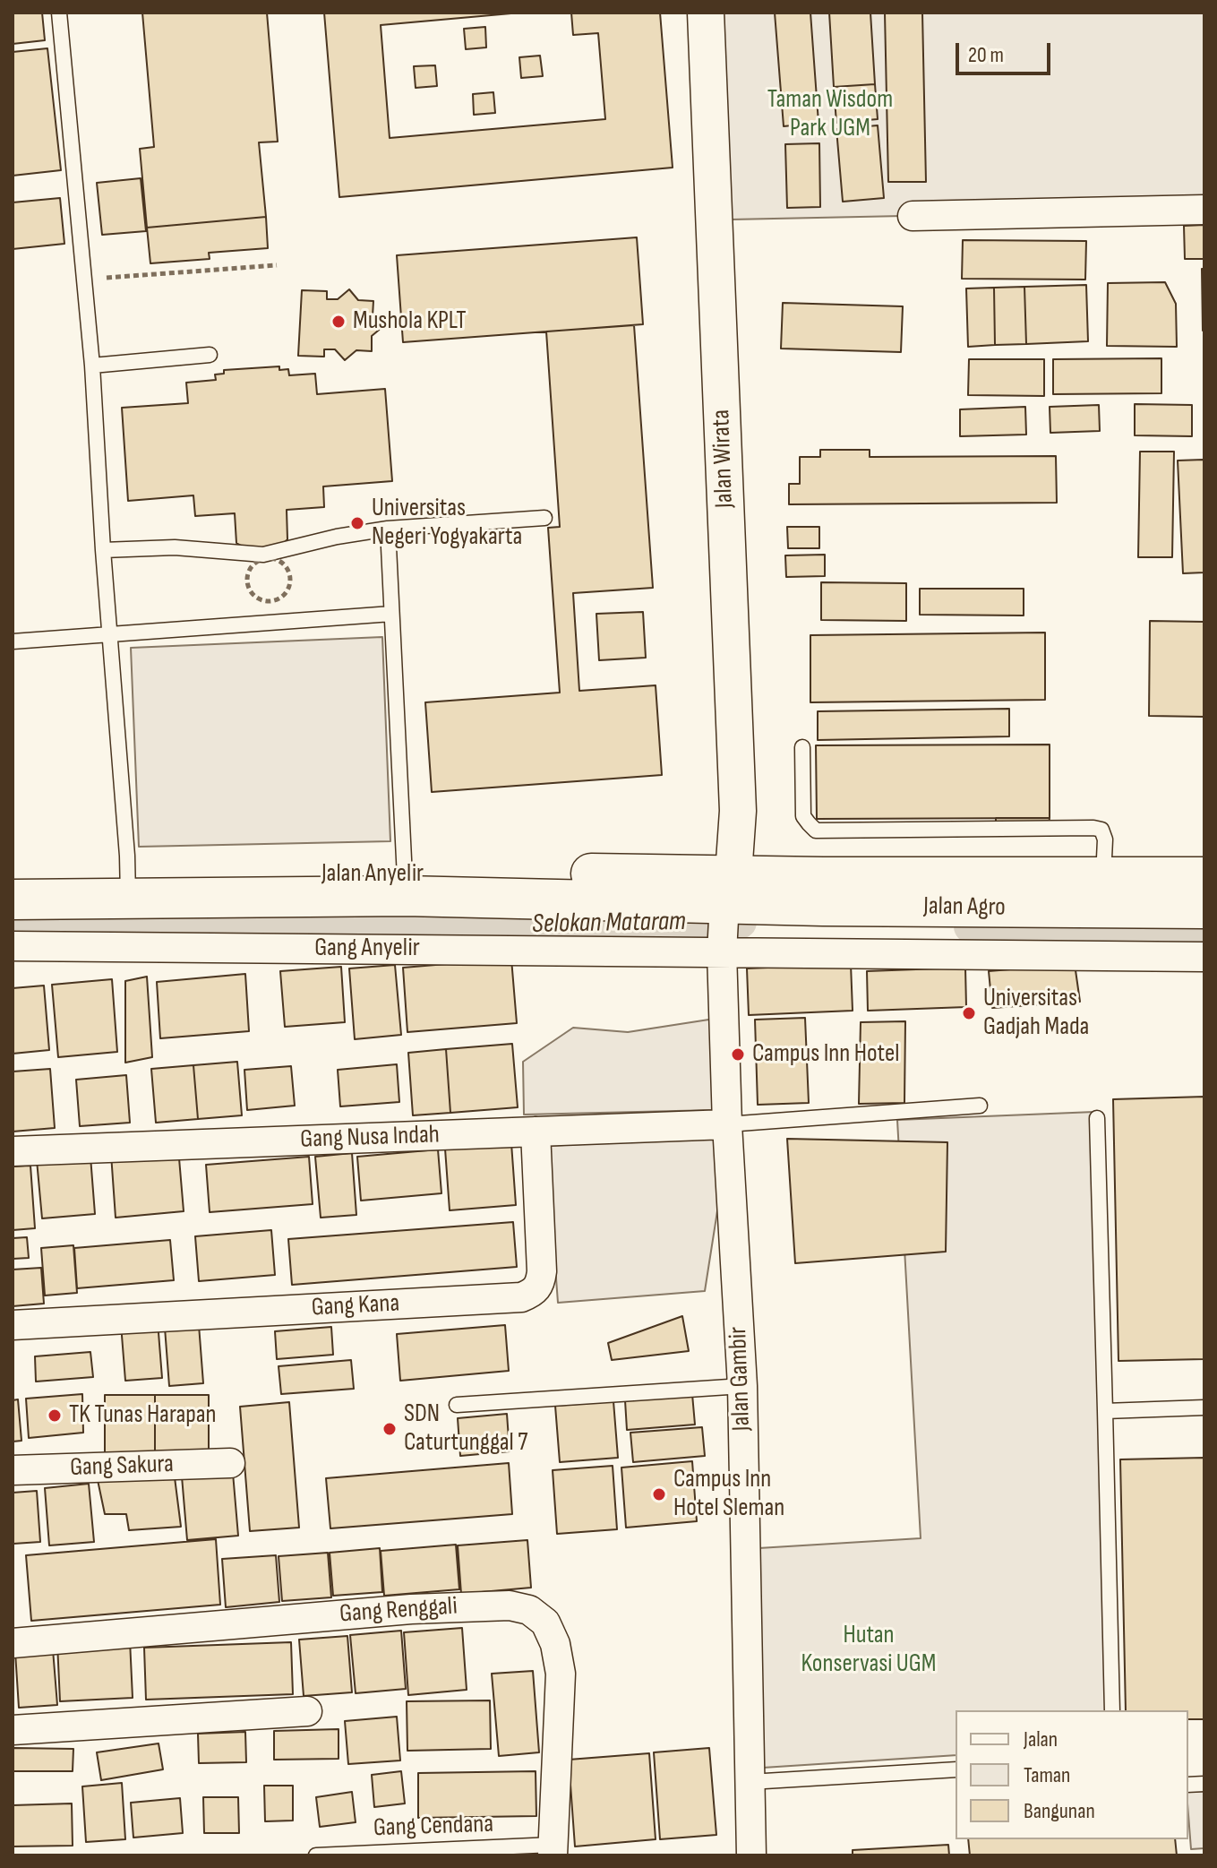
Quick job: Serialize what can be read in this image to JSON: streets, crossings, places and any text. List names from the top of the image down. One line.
{"streets":{"main road":["Jalan Anyelir","Jalan Agro"],"street":["Jalan Wirata","Gang Anyelir","Gang Nusa Indah","Gang Kana","Jalan Gambir","Gang Sakura","Gang Renggali"],"lane":["Gang Cendana"]},"crossings":[["Jalan Wirata","Jalan Anyelir"],["Jalan Wirata","Jalan Agro"],["Jalan Wirata","Jalan Gambir"],["Jalan Anyelir","Jalan Agro"],["Jalan Anyelir","Jalan Gambir"],["Jalan Agro","Jalan Gambir"],["Gang Anyelir","Jalan Gambir"],["Gang Nusa Indah","Gang Kana"],["Gang Nusa Indah","Jalan Gambir"],["Gang Renggali","Gang Cendana"]],"water":["Selokan Mataram"],"parks":["Taman Wisdom Park UGM","Hutan Konservasi UGM"],"places":["Mushola KPLT","Universitas Negeri Yogyakarta","Universitas Gadjah Mada","Campus Inn Hotel","TK Tunas Harapan","SDN Caturtunggal 7","Campus Inn Hotel Sleman"],"legend":["Jalan","Taman","Bangunan"],"scale_bar":"20 m"}
